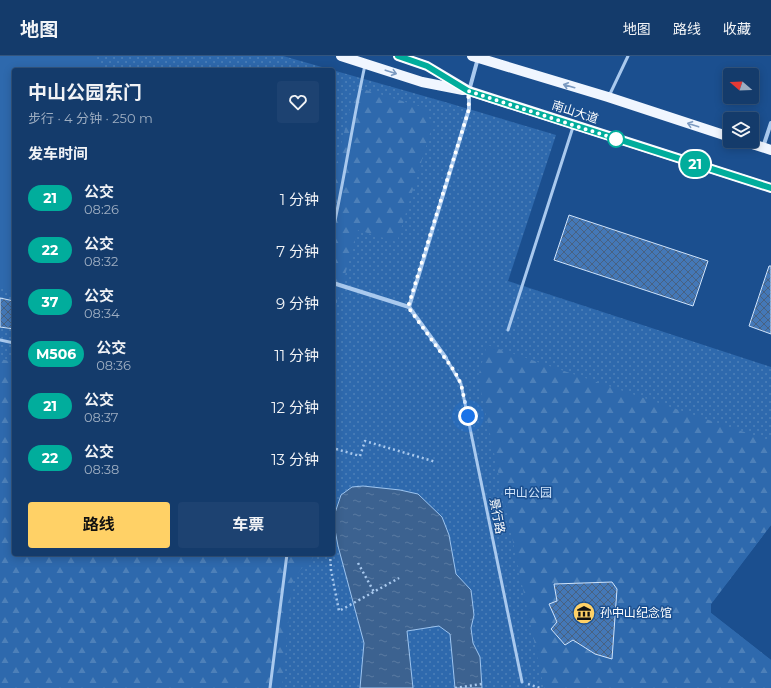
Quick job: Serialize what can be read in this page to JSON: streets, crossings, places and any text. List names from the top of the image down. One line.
{"streets":{"main road":["南山大道"],"lane":["景行路"]},"parks":["中山公园"],"places":{"museum":["孙中山纪念馆"]},"lines":["bus line 21"],"north":"left","page":{"header":"地图","nav":["地图","路线","收藏"],"on_map":"21","heading":[["中山公园东门","步行 · 4 分钟 · 250 m"],"发车时间"],"list":[{"mark":"21","name":"公交","note":"08:26","value":"1 分钟"},{"mark":"22","name":"公交","note":"08:32","value":"7 分钟"},{"mark":"37","name":"公交","note":"08:34","value":"9 分钟"},{"mark":"M506","name":"公交","note":"08:36","value":"11 分钟"},{"mark":"21","name":"公交","note":"08:37","value":"12 分钟"},{"mark":"22","name":"公交","note":"08:38","value":"13 分钟"}],"buttons":["路线","车票"]}}
